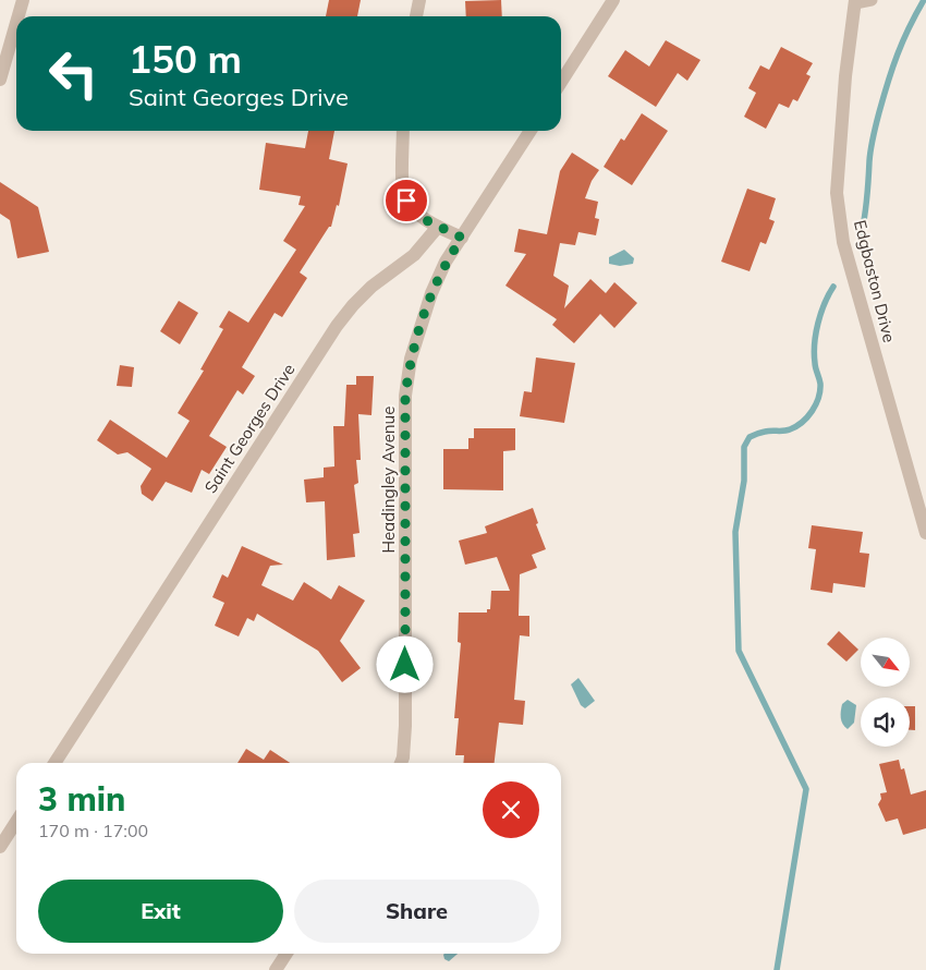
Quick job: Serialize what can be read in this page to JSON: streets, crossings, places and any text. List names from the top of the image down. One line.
{"streets":{"street":["Edgbaston Drive","Saint Georges Drive","Headingley Avenue"]},"north":"bottom right","page":{"turn":["150 m","Saint Georges Drive"],"heading":["3 min","170 m · 17:00"],"buttons":["Exit","Share"]}}
